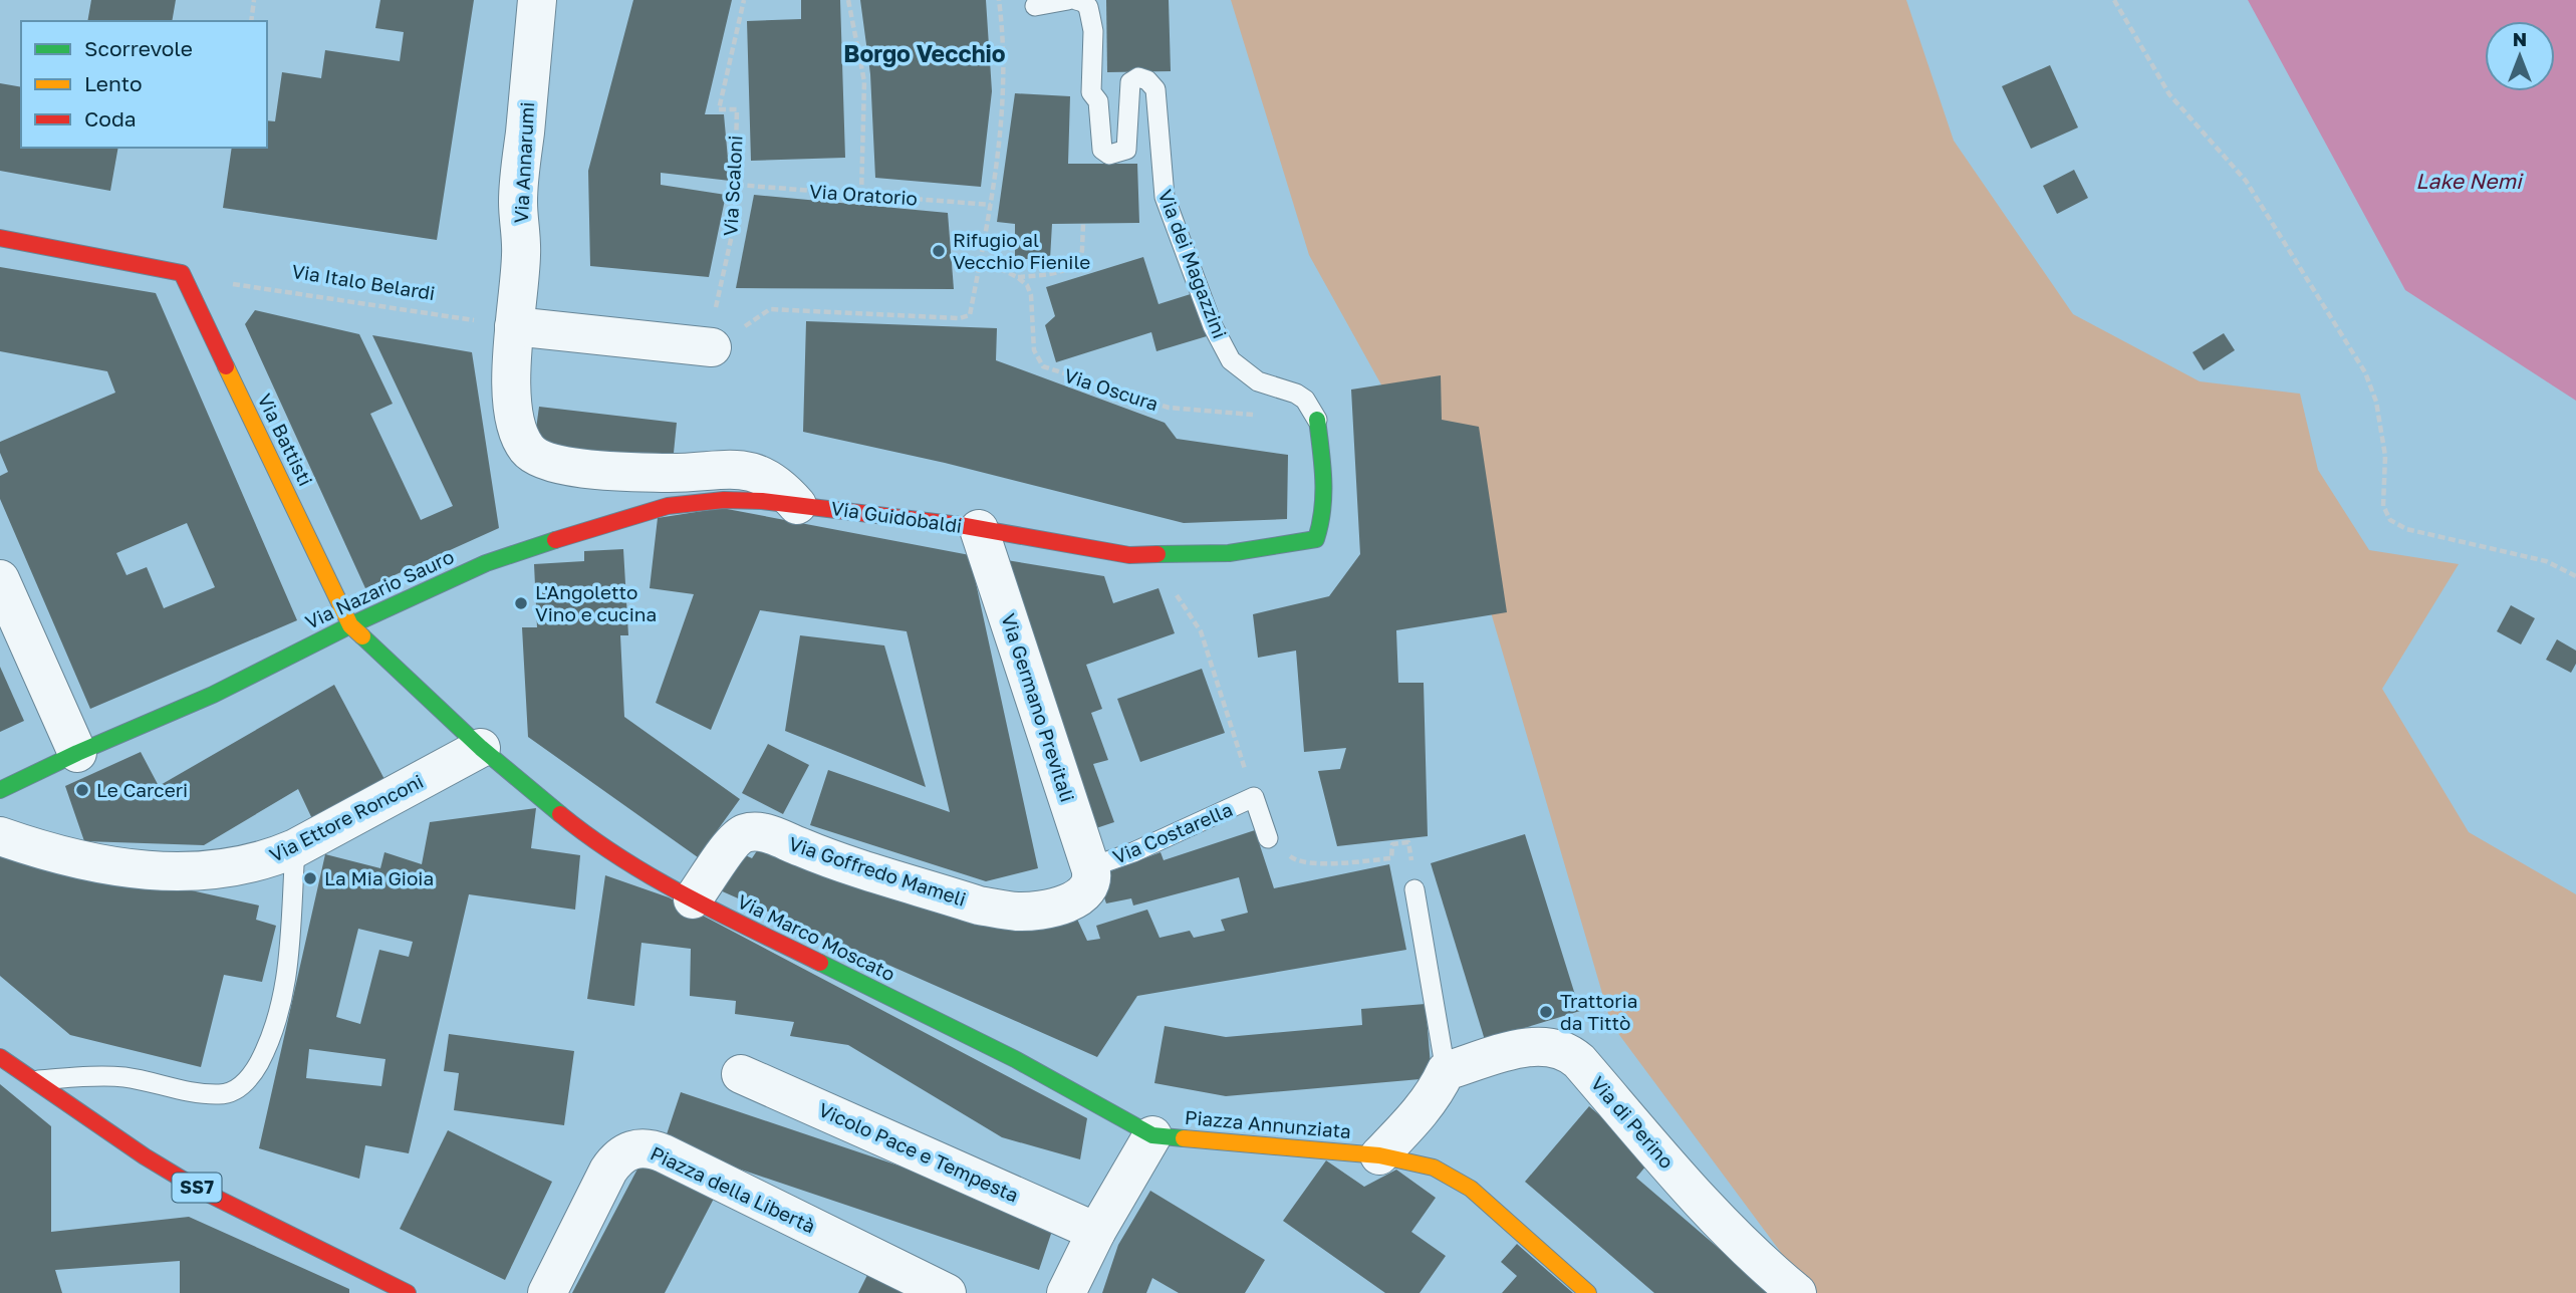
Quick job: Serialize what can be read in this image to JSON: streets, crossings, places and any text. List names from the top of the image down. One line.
{"streets":{"street":["Via Annarumi","Via Battisti","Via Guidobaldi","Via Nazario Sauro","Via Germano Previtali","Via Ettore Ronconi","Via Goffredo Mameli","Via Marco Moscato","Via di Perino","Piazza Annunziata","Vicolo Pace e Tempesta","SS7","Piazza della Libertà"],"lane":["Via dei Magazzini","Via Costarella"],"path":["Via Scaloni","Via Oratorio","Via Italo Belardi","Via Oscura"]},"crossings":[["Via Annarumi","Via Italo Belardi"],["Via Annarumi","Via Guidobaldi"],["Via Annarumi","Via Nazario Sauro"],["Via Scaloni","Via Oratorio"],["Via dei Magazzini","Via Oscura"],["Via dei Magazzini","Via Guidobaldi"],["Via Oscura","Via Guidobaldi"],["Via Battisti","Via Nazario Sauro"],["Via Battisti","Via Marco Moscato"],["Via Guidobaldi","Via Nazario Sauro"],["Via Guidobaldi","Via Germano Previtali"],["Via Nazario Sauro","Via Marco Moscato"],["Via Germano Previtali","Via Costarella"],["Via Germano Previtali","Via Goffredo Mameli"],["Via Ettore Ronconi","Via Marco Moscato"],["Via Costarella","Via Goffredo Mameli"],["Via Goffredo Mameli","Via Marco Moscato"],["Via Marco Moscato","Piazza Annunziata"]],"districts":["Borgo Vecchio"],"water":["Lake Nemi"],"places":["Rifugio al Vecchio Fienile","L'Angoletto Vino e cucina","Le Carceri","La Mia Gioia","Trattoria da Tittò"],"legend":["Scorrevole","Lento","Coda"],"north":"top"}
